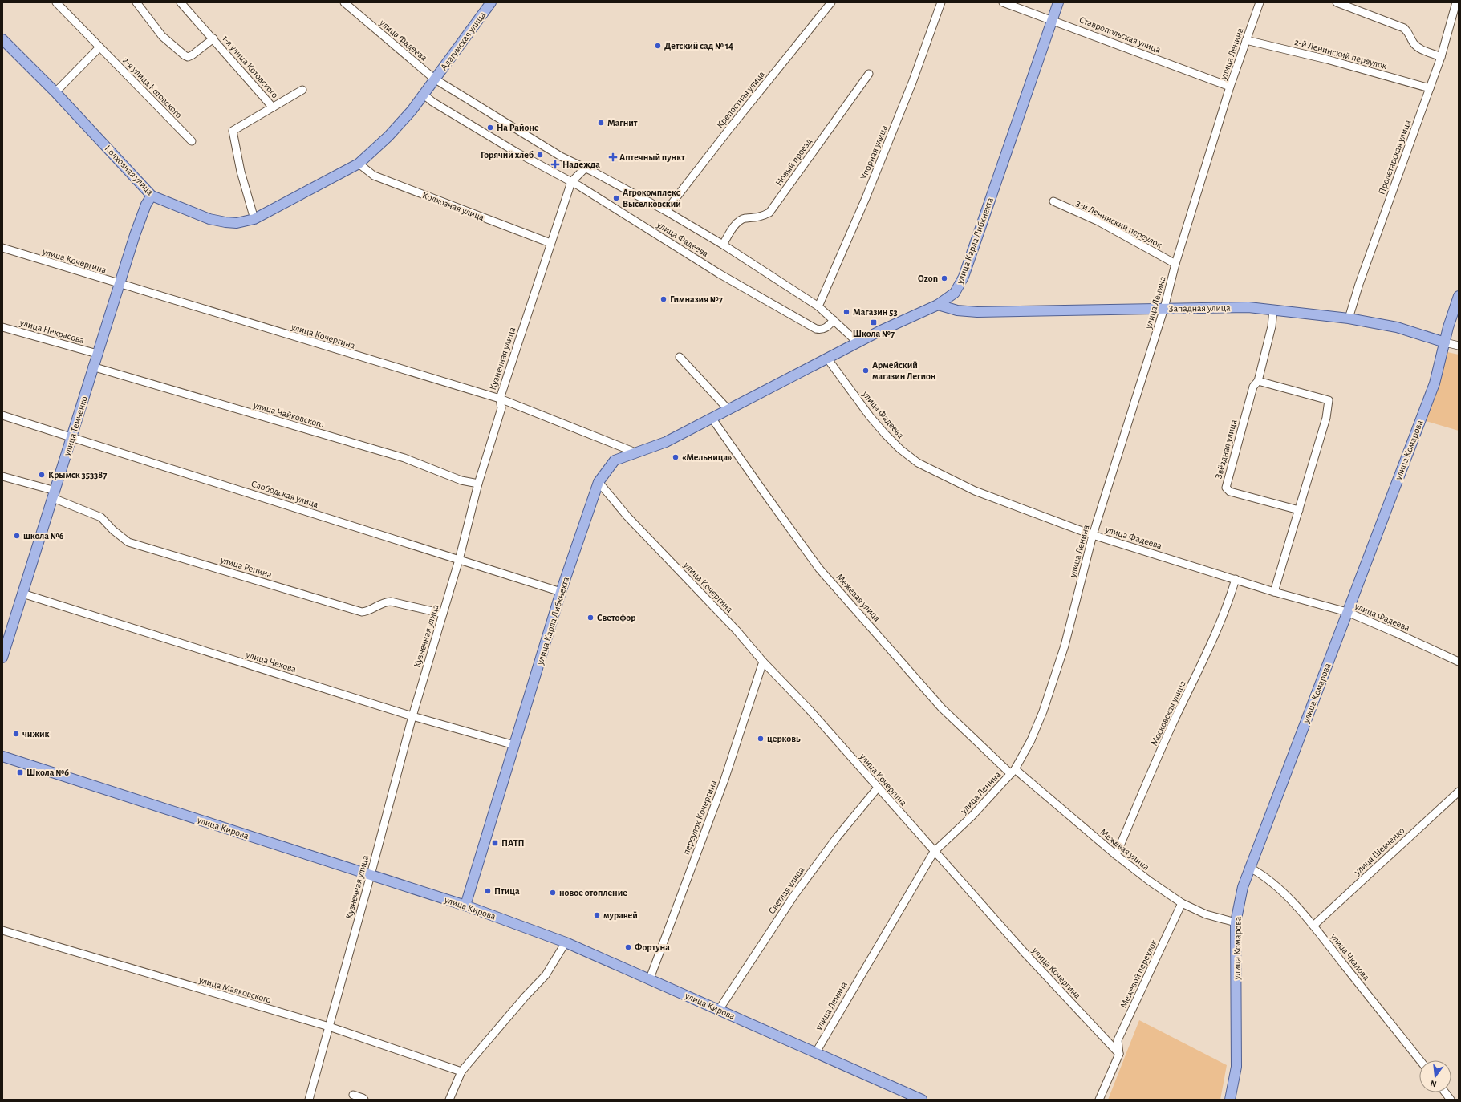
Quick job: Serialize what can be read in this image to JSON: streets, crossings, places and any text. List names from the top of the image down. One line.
{"streets":{"main road":["Адагумская улица","Колхозная улица","улица Карла Либкнехта","Западная улица","улица Темченко","улица Комарова","улица Кирова"],"street":["Ставропольская улица","улица Фадеева","улица Ленина","2-й Ленинский переулок","1-я улица Котовского","2-я улица Котовского","Крепостная улица","Упорная улица","Пролетарская улица","Новый проезд","3-й Ленинский переулок","улица Кочергина","улица Некрасова","Кузнечная улица","улица Чайковского","Звёздная улица","Слободская улица","улица Репина","Межевая улица","улица Чехова","Московская улица","переулок Кочергина","улица Шевченко","Светлая улица","улица Чкалова","Межевой переулок","улица Маяковского"]},"crossings":[["Ставропольская улица","улица Ленина"],["Ставропольская улица","улица Карла Либкнехта"],["улица Фадеева","Адагумская улица"],["улица Фадеева","улица Ленина"],["улица Фадеева","Крепостная улица"],["улица Фадеева","Упорная улица"],["улица Фадеева","Новый проезд"],["улица Фадеева","Колхозная улица"],["улица Фадеева","улица Карла Либкнехта"],["улица Фадеева","Кузнечная улица"],["улица Фадеева","улица Комарова"],["улица Фадеева","Московская улица"],["Адагумская улица","Колхозная улица"],["улица Ленина","2-й Ленинский переулок"],["улица Ленина","3-й Ленинский переулок"],["улица Ленина","улица Кочергина"],["улица Ленина","Западная улица"],["улица Ленина","Межевая улица"],["улица Ленина","улица Кирова"],["2-й Ленинский переулок","Пролетарская улица"],["1-я улица Котовского","Колхозная улица"],["Пролетарская улица","Западная улица"],["Колхозная улица","Кузнечная улица"],["Колхозная улица","улица Темченко"],["улица Карла Либкнехта","улица Кочергина"],["улица Карла Либкнехта","Западная улица"],["улица Карла Либкнехта","Слободская улица"],["улица Карла Либкнехта","Межевая улица"],["улица Карла Либкнехта","улица Чехова"],["улица Карла Либкнехта","улица Кирова"],["улица Кочергина","Кузнечная улица"],["улица Кочергина","улица Темченко"],["улица Кочергина","переулок Кочергина"],["улица Кочергина","Светлая улица"],["улица Кочергина","Межевой переулок"],["Западная улица","Звёздная улица"],["Западная улица","улица Комарова"],["улица Некрасова","улица Темченко"],["Кузнечная улица","улица Чайковского"],["Кузнечная улица","Слободская улица"],["Кузнечная улица","улица Репина"],["Кузнечная улица","улица Чехова"],["Кузнечная улица","улица Кирова"],["Кузнечная улица","улица Маяковского"],["улица Чайковского","улица Темченко"],["улица Темченко","Слободская улица"],["улица Темченко","улица Репина"],["улица Темченко","улица Чехова"],["улица Комарова","Межевая улица"],["улица Комарова","улица Чкалова"],["Межевая улица","Московская улица"],["Межевая улица","Межевой переулок"],["переулок Кочергина","улица Кирова"],["улица Кирова","Светлая улица"],["улица Шевченко","улица Чкалова"]],"places":{"other":["Детский сад № 14","Магнит","На Районе","Горячий хлеб","Агрокомплекс Выселковский","Ozon","Гимназия №7","Магазин 53","Армейский магазин Легион","«Мельница»","Крымск 353387","школа №6","Светофор","чижик","церковь","Птица","новое отопление","муравей","Фортуна"],"health":["Аптечный пункт","Надежда"],"transit":["Школа №7","Школа №6","ПАТП"]},"north":"bottom"}
